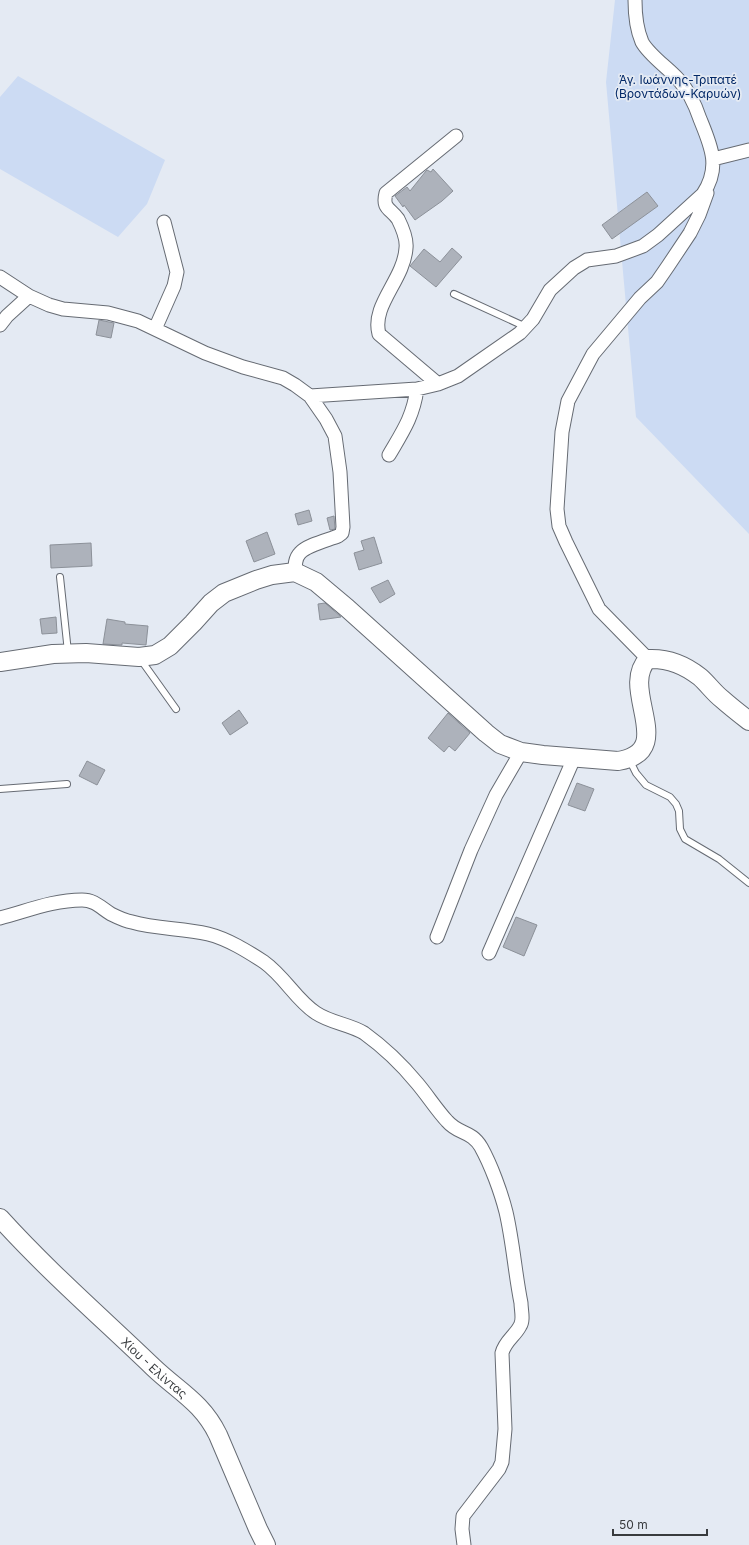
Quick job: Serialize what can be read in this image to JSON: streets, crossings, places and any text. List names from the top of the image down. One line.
{"streets":{"street":["Χίου - Ελίντας"]},"parks":["Άγ. Ιωάννης-Τριπατέ (Βροντάδων-Καρυών)"],"scale_bar":"50 m"}
